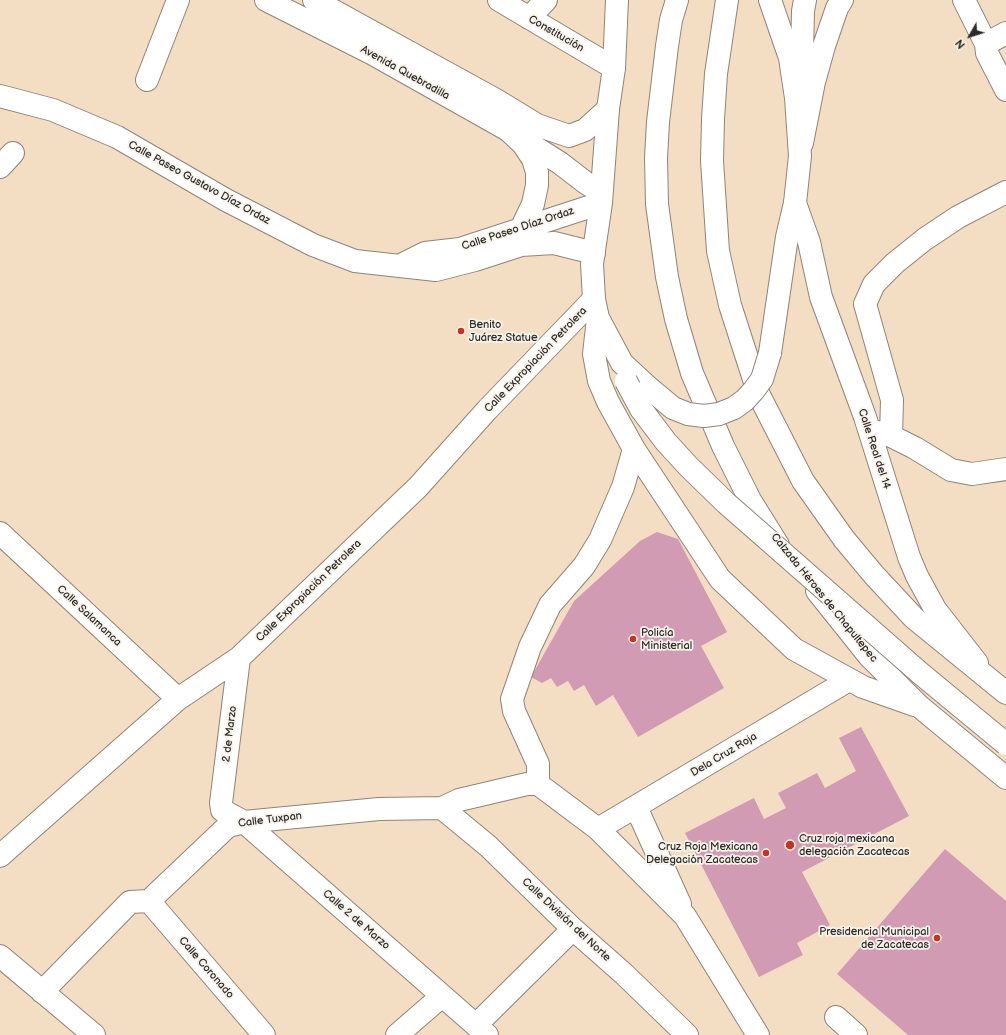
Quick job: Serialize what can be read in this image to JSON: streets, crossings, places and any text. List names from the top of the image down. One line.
{"streets":{"street":["Constitución","Avenida Quebradilla","Calle Paseo Gustavo Díaz Ordaz","Calle Paseo Díaz Ordaz","Calle Expropiación Petrolera","Calle Real del 14","Calzada Héroes de Chapultepec","Calle Salamanca","2 de Marzo","Dela Cruz Roja","Calle Tuxpan","Calle 2 de Marzo","Calle División del Norte","Calle Coronado"]},"crossings":[["Avenida Quebradilla","Calle Paseo Díaz Ordaz"],["Calle Paseo Gustavo Díaz Ordaz","Calle Paseo Díaz Ordaz"],["Calle Expropiación Petrolera","Calle Salamanca"],["Calle Expropiación Petrolera","2 de Marzo"],["2 de Marzo","Calle 2 de Marzo"],["Calle Tuxpan","Calle 2 de Marzo"],["Calle Tuxpan","Calle División del Norte"],["Calle Tuxpan","Calle Coronado"]],"places":["Benito Juárez Statue","Policía Ministerial","Cruz roja mexicana delegación Zacatecas","Cruz Roja Mexicana Delegación Zacatecas","Presidencia Municipal de Zacatecas"],"north":"bottom left"}
